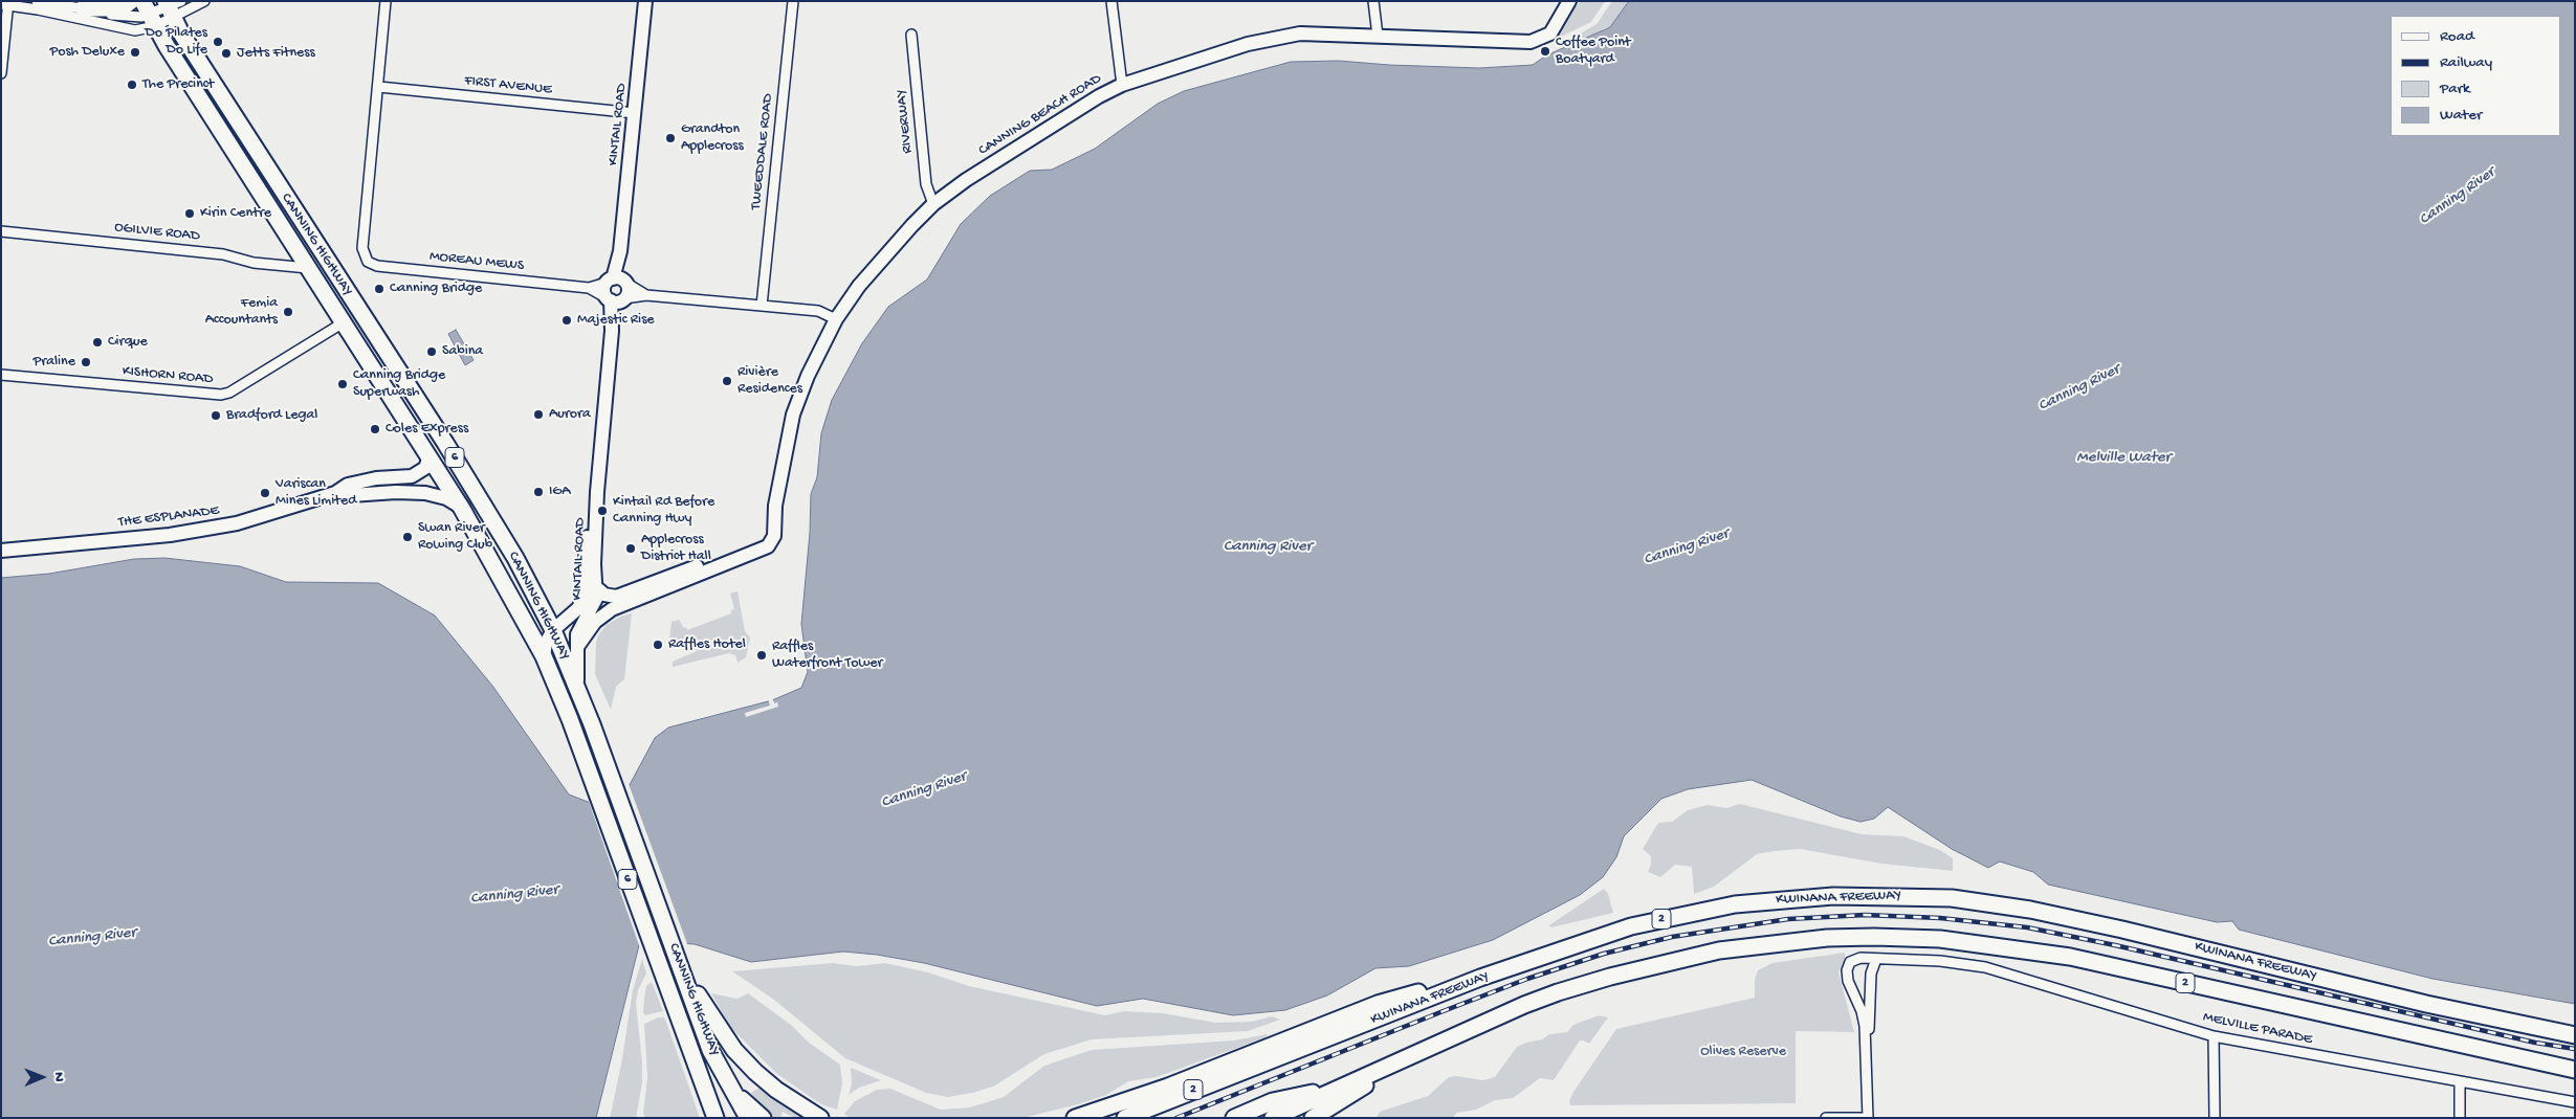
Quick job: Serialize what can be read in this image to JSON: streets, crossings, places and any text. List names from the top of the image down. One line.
{"streets":{"highway":["CANNING HIGHWAY","6","KWINANA FREEWAY","2"],"street":["FIRST AVENUE","CANNING BEACH ROAD","RIVERWAY","KINTAIL ROAD","TWEEDDALE ROAD","OGILVIE ROAD","MOREAU MEWS","KISHORN ROAD","THE ESPLANADE","MELVILLE PARADE"]},"crossings":[["FIRST AVENUE","KINTAIL ROAD"],["FIRST AVENUE","MOREAU MEWS"],["CANNING BEACH ROAD","RIVERWAY"],["CANNING BEACH ROAD","KINTAIL ROAD"],["KINTAIL ROAD","CANNING HIGHWAY"],["KINTAIL ROAD","MOREAU MEWS"],["OGILVIE ROAD","CANNING HIGHWAY"],["CANNING HIGHWAY","KISHORN ROAD"],["CANNING HIGHWAY","THE ESPLANADE"]],"water":["Canning River","Melville Water"],"parks":["Olives Reserve"],"places":["Do Pilates Do Life","Coffee Point Boatyard","Posh Deluxe","Jetts Fitness","The Precinct","Grandton Applecross","Kirin Centre","Canning Bridge","Femia Accountants","Majestic Rise","Cirque","Sabina","Praline","Rivière Residences","Canning Bridge Superwash","Aurora","Bradford Legal","Coles Express","IGA","Variscan Mines Limited","Kintail Rd Before Canning Hwy","Swan River Rowing Club","Applecross District Hall","Raffles Hotel","Raffles Waterfront Tower"],"legend":["Road","Railway","Park","Water"],"north":"right"}
